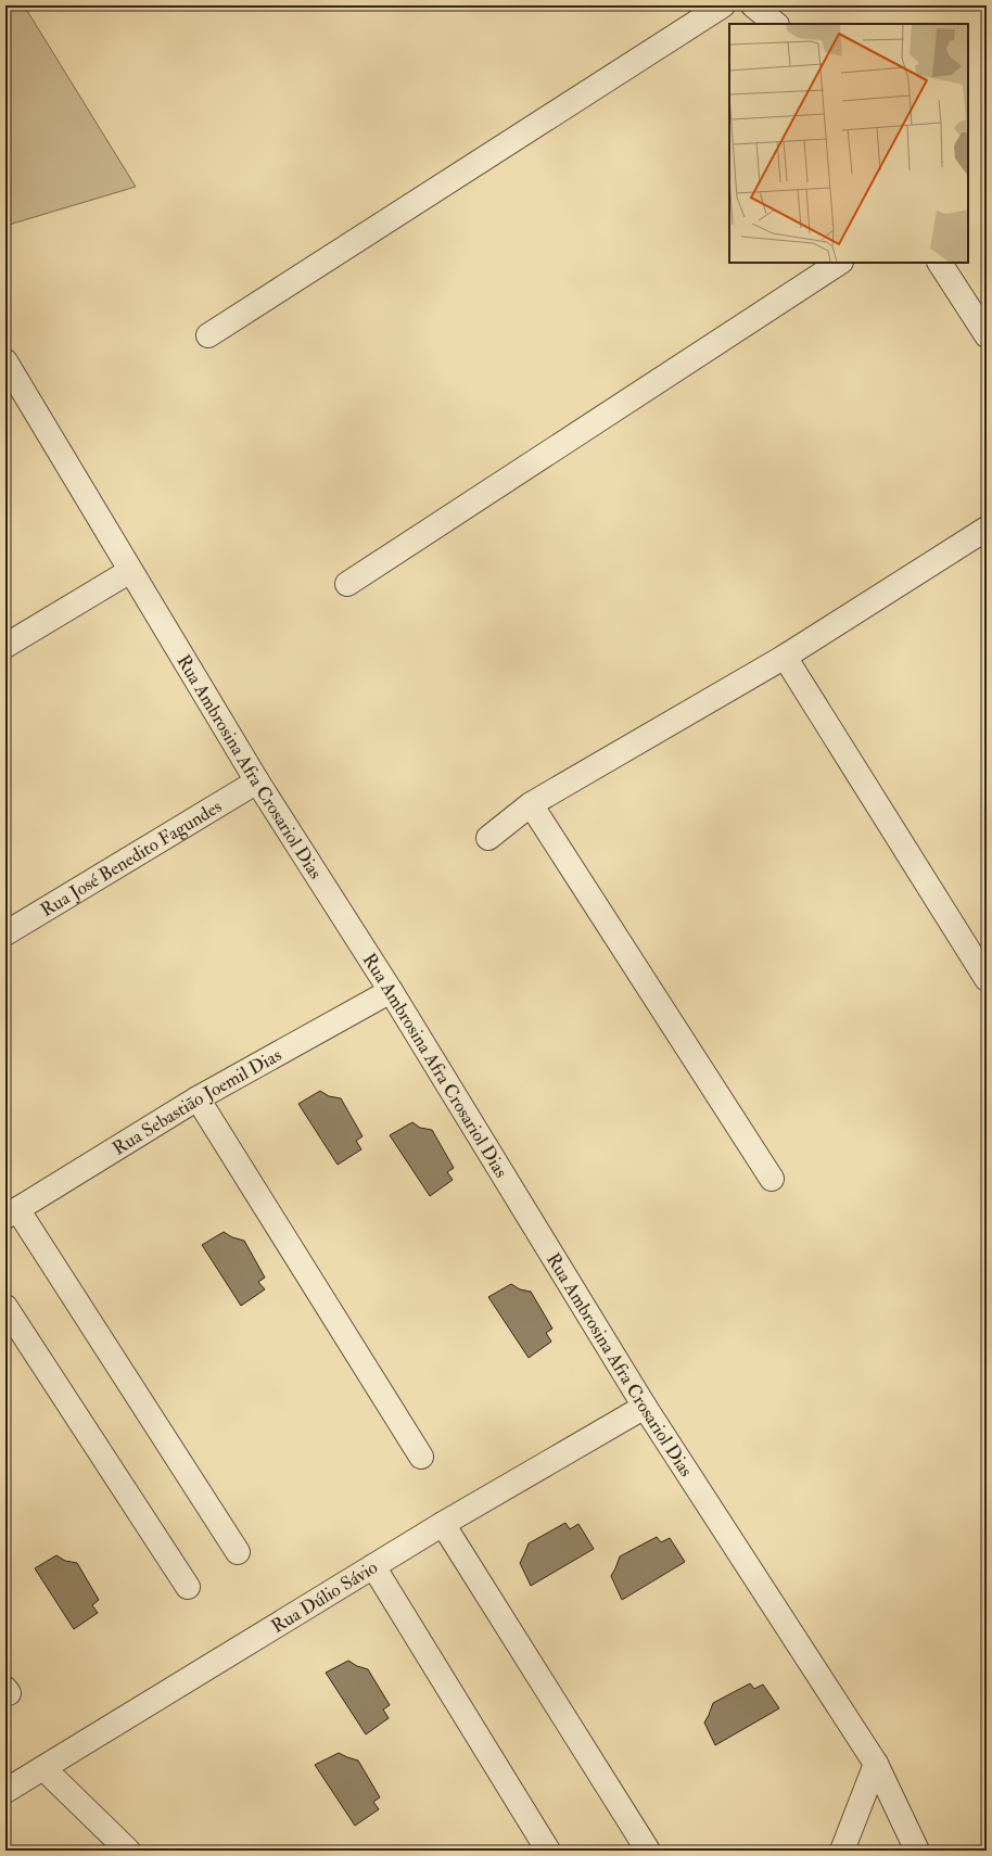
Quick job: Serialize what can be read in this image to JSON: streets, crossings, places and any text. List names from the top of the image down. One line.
{"streets":{"street":["Rua Ambrosina Afra Crosariol Dias","Rua José Benedito Fagundes","Rua Sebastião Joemil Dias","Rua Dúlio Sávio"]},"crossings":[["Rua Ambrosina Afra Crosariol Dias","Rua José Benedito Fagundes"],["Rua Ambrosina Afra Crosariol Dias","Rua Sebastião Joemil Dias"],["Rua Ambrosina Afra Crosariol Dias","Rua Dúlio Sávio"]]}
